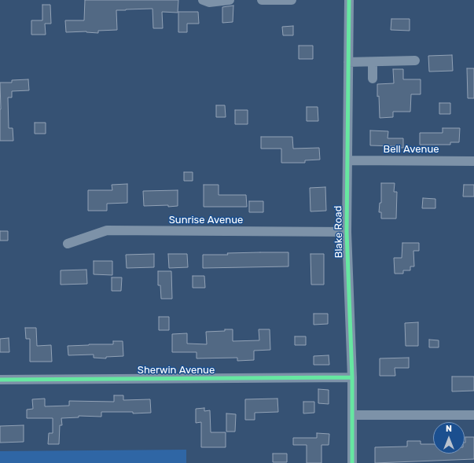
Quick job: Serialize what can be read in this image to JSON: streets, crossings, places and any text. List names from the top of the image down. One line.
{"streets":{"street":["Bell Avenue","Sunrise Avenue","Blake Road","Sherwin Avenue"]},"crossings":[["Bell Avenue","Blake Road"],["Sunrise Avenue","Blake Road"],["Blake Road","Sherwin Avenue"]],"north":"top"}
